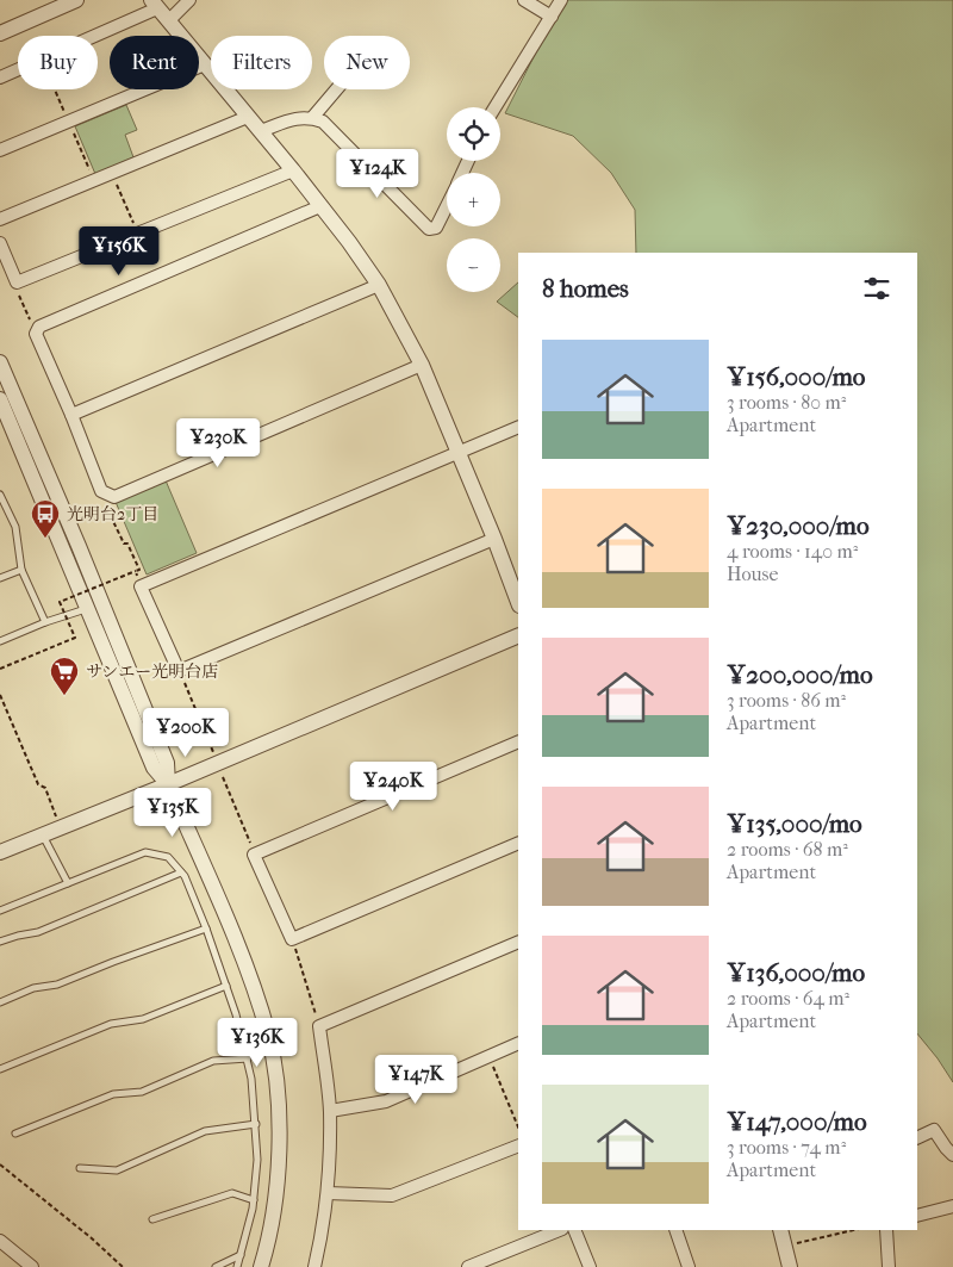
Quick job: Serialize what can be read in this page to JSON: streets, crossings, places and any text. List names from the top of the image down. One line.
{"places":{"bus stop":["光明台2丁目"],"supermarket":["サンエー光明台店"]},"page":{"chip":["Buy","Rent","Filters","New"],"map_buttons":["+","−"],"price":["¥124K","¥156K","¥230K","¥200K","¥240K","¥135K","¥136K","¥147K"],"heading":"8 homes","list":[{"name":"¥156,000/mo","note":"3 rooms · 80 m² · Apartment"},{"name":"¥230,000/mo","note":"4 rooms · 140 m² · House"},{"name":"¥200,000/mo","note":"3 rooms · 86 m² · Apartment"},{"name":"¥135,000/mo","note":"2 rooms · 68 m² · Apartment"},{"name":"¥136,000/mo","note":"2 rooms · 64 m² · Apartment"},{"name":"¥147,000/mo","note":"3 rooms · 74 m² · Apartment"}]}}
